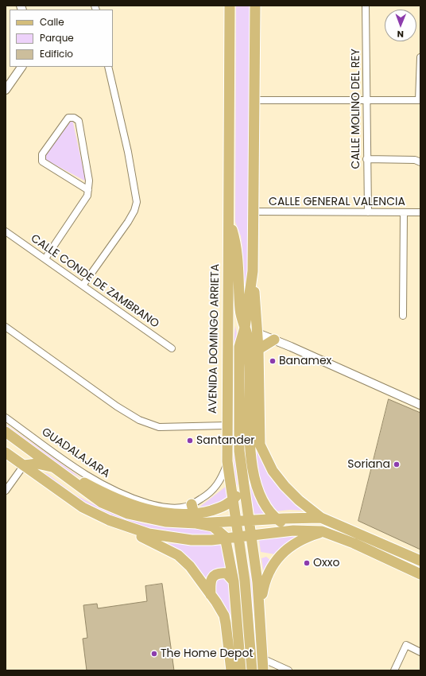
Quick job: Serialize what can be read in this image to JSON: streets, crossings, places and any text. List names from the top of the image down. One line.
{"streets":{"main road":["AVENIDA DOMINGO ARRIETA"],"street":["CALLE MOLINO DEL REY","CALLE GENERAL VALENCIA","CALLE CONDE DE ZAMBRANO","GUADALAJARA"]},"crossings":[["CALLE MOLINO DEL REY","CALLE GENERAL VALENCIA"],["AVENIDA DOMINGO ARRIETA","GUADALAJARA"]],"places":["Banamex","Santander","Soriana","Oxxo","The Home Depot"],"legend":["Calle","Parque","Edificio"],"north":"bottom"}
